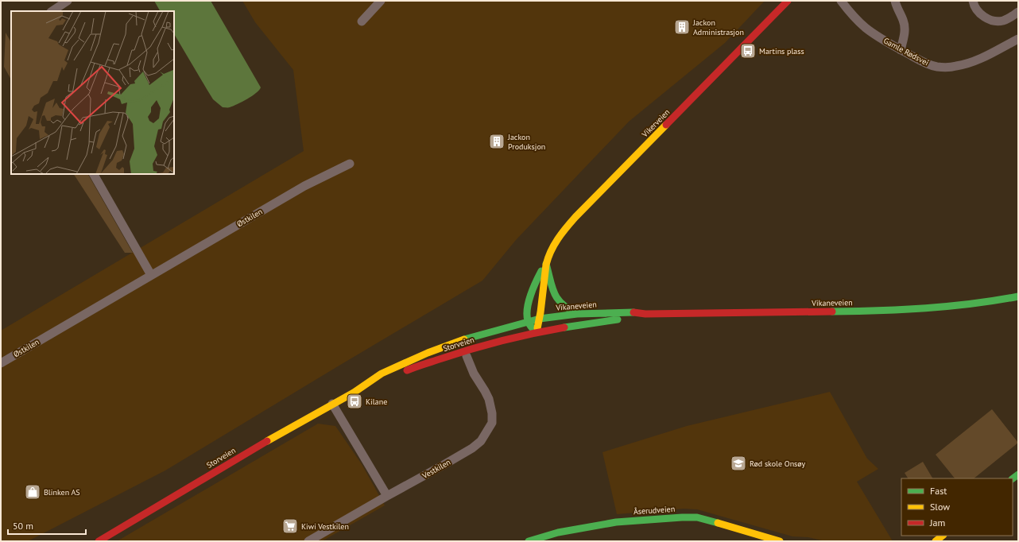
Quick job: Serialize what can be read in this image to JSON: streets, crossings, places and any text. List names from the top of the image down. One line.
{"streets":{"main road":["Vikerveien","Vikaneveien","Storveien","Åserudveien"],"street":["Gamle Rødsvei","Østkilen","Vestkilen"]},"crossings":[["Vikerveien","Vikaneveien"],["Vikerveien","Storveien"],["Vikaneveien","Storveien"]],"places":{"building":["Jackon Administrasjon","Jackon Produksjon"],"bus stop":["Martins plass","Kilane"],"school or university":["Rød skole Onsøy"],"shop":["Blinken AS"],"supermarket":["Kiwi Vestkilen"]},"legend":["Fast","Slow","Jam"],"scale_bar":"50 m"}
